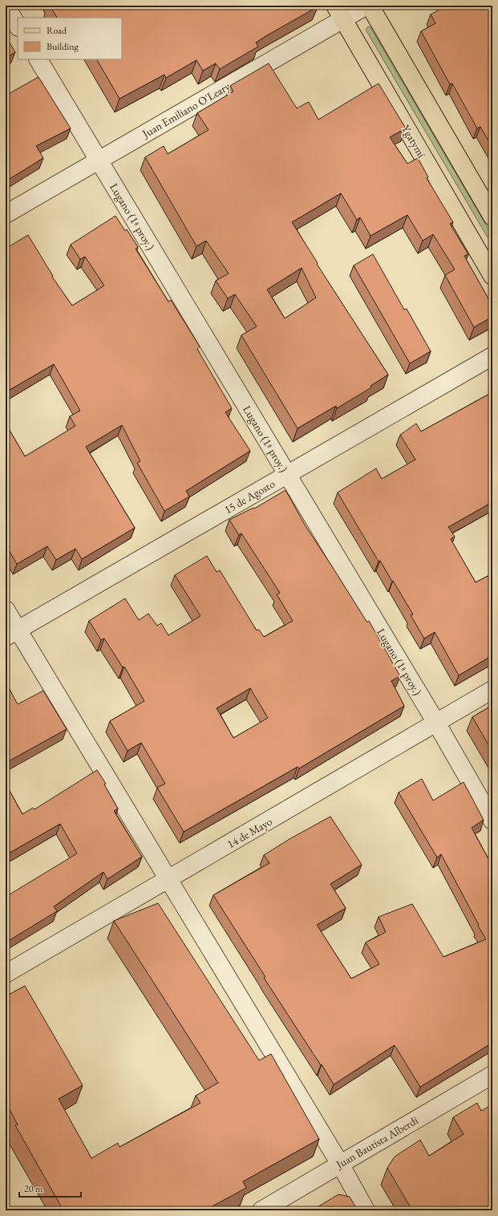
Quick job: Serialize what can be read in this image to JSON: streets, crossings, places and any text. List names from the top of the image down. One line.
{"streets":{"main road":["Ygatymí"],"street":["Juan Emiliano O'Leary","Lugano (1ª proy.)","15 de Agosto","14 de Mayo","Juan Bautista Alberdi"]},"crossings":[["Juan Emiliano O'Leary","Ygatymí"],["Juan Emiliano O'Leary","Lugano (1ª proy.)"],["Lugano (1ª proy.)","15 de Agosto"],["Lugano (1ª proy.)","14 de Mayo"]],"legend":["Road","Building"],"scale_bar":"20 m"}
